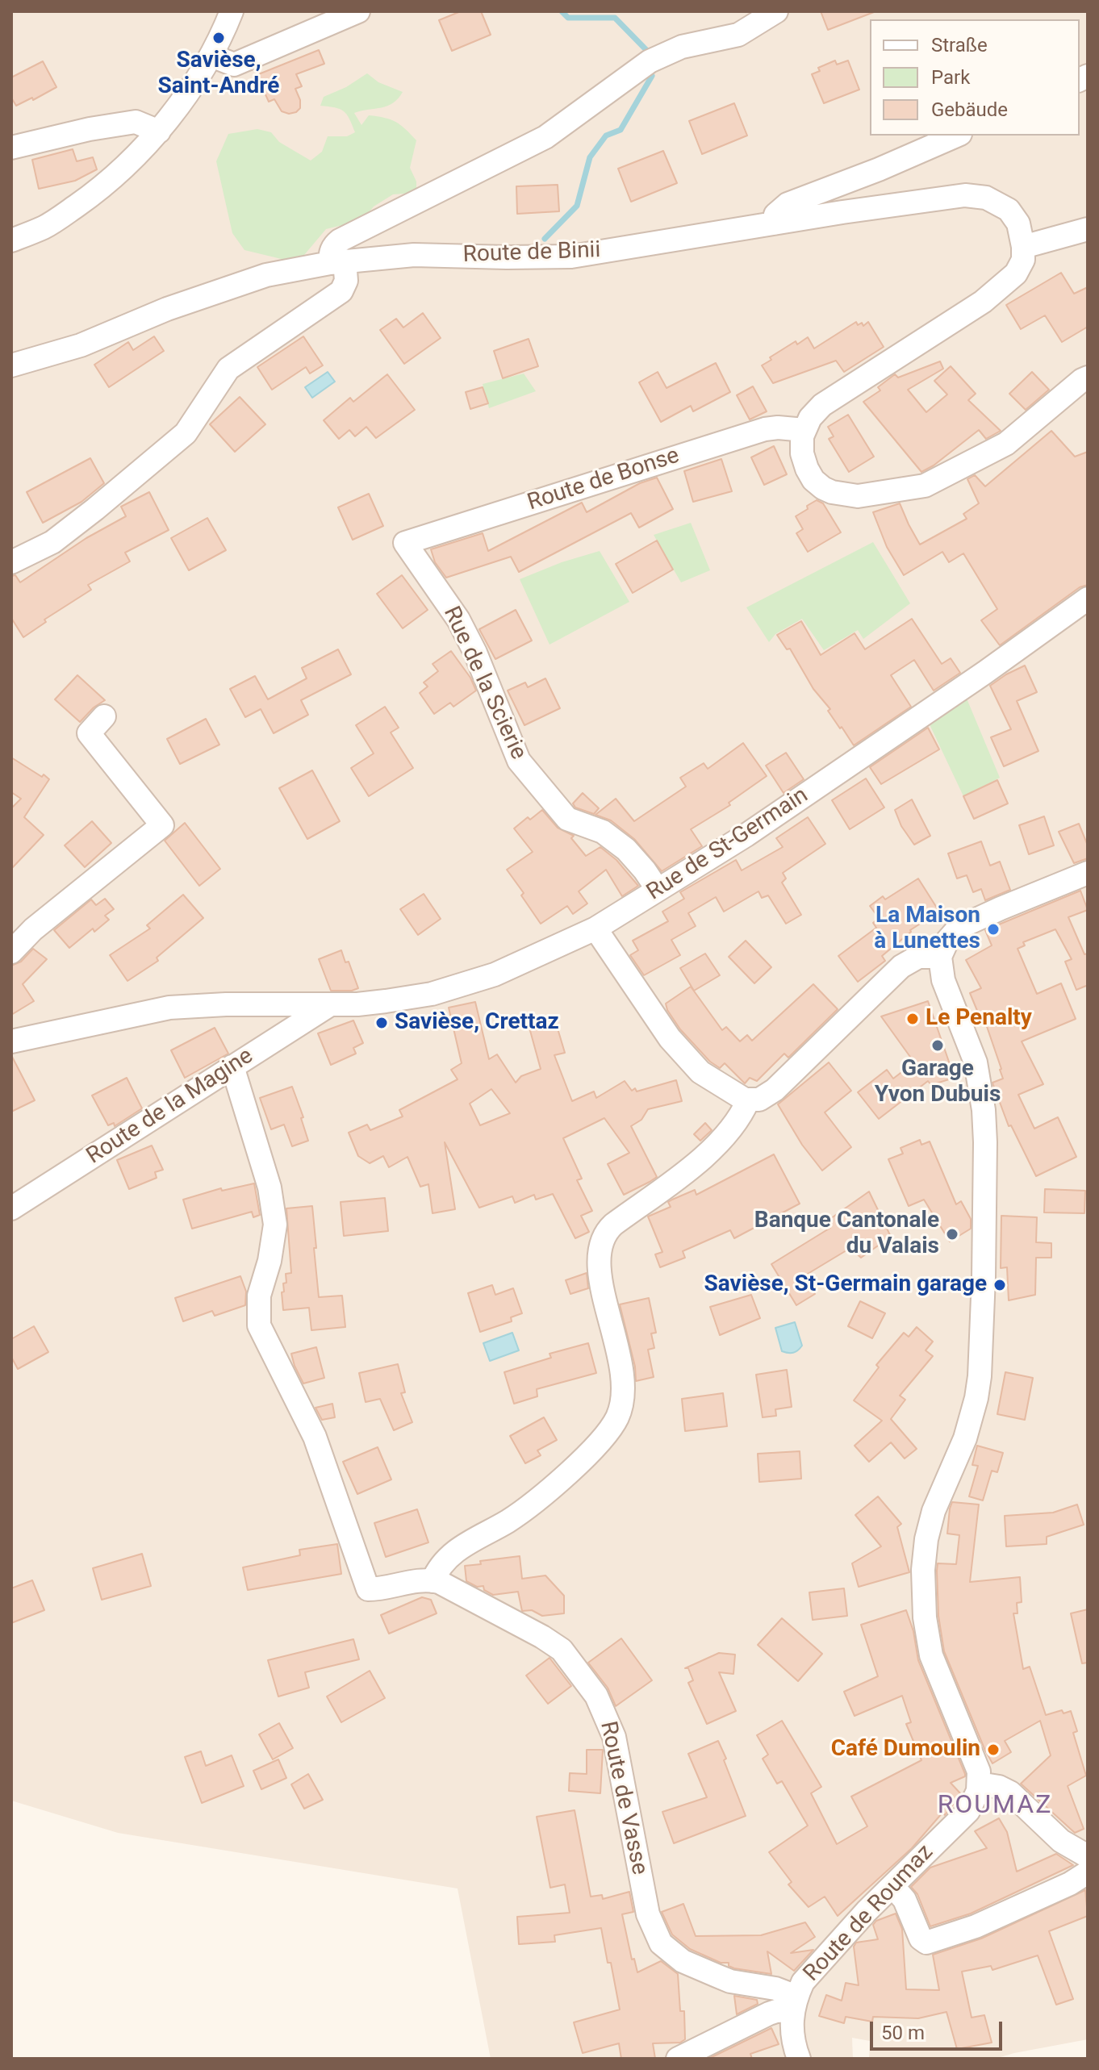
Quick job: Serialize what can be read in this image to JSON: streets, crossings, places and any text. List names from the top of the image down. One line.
{"streets":{"street":["Route de Binii","Route de Bonse","Rue de la Scierie","Rue de St-Germain","Route de la Magine","Route de Vasse","Route de Roumaz"]},"crossings":[["Route de Bonse","Rue de la Scierie"],["Rue de la Scierie","Rue de St-Germain"],["Rue de St-Germain","Route de la Magine"],["Route de la Magine","Route de Vasse"],["Route de Vasse","Route de Roumaz"]],"districts":["ROUMAZ"],"places":["Savièse, Saint-André","La Maison à Lunettes","Le Penalty","Savièse, Crettaz","Garage Yvon Dubuis","Banque Cantonale du Valais","Savièse, St-Germain garage","Café Dumoulin"],"legend":["Straße","Park","Gebäude"],"scale_bar":"50 m"}
